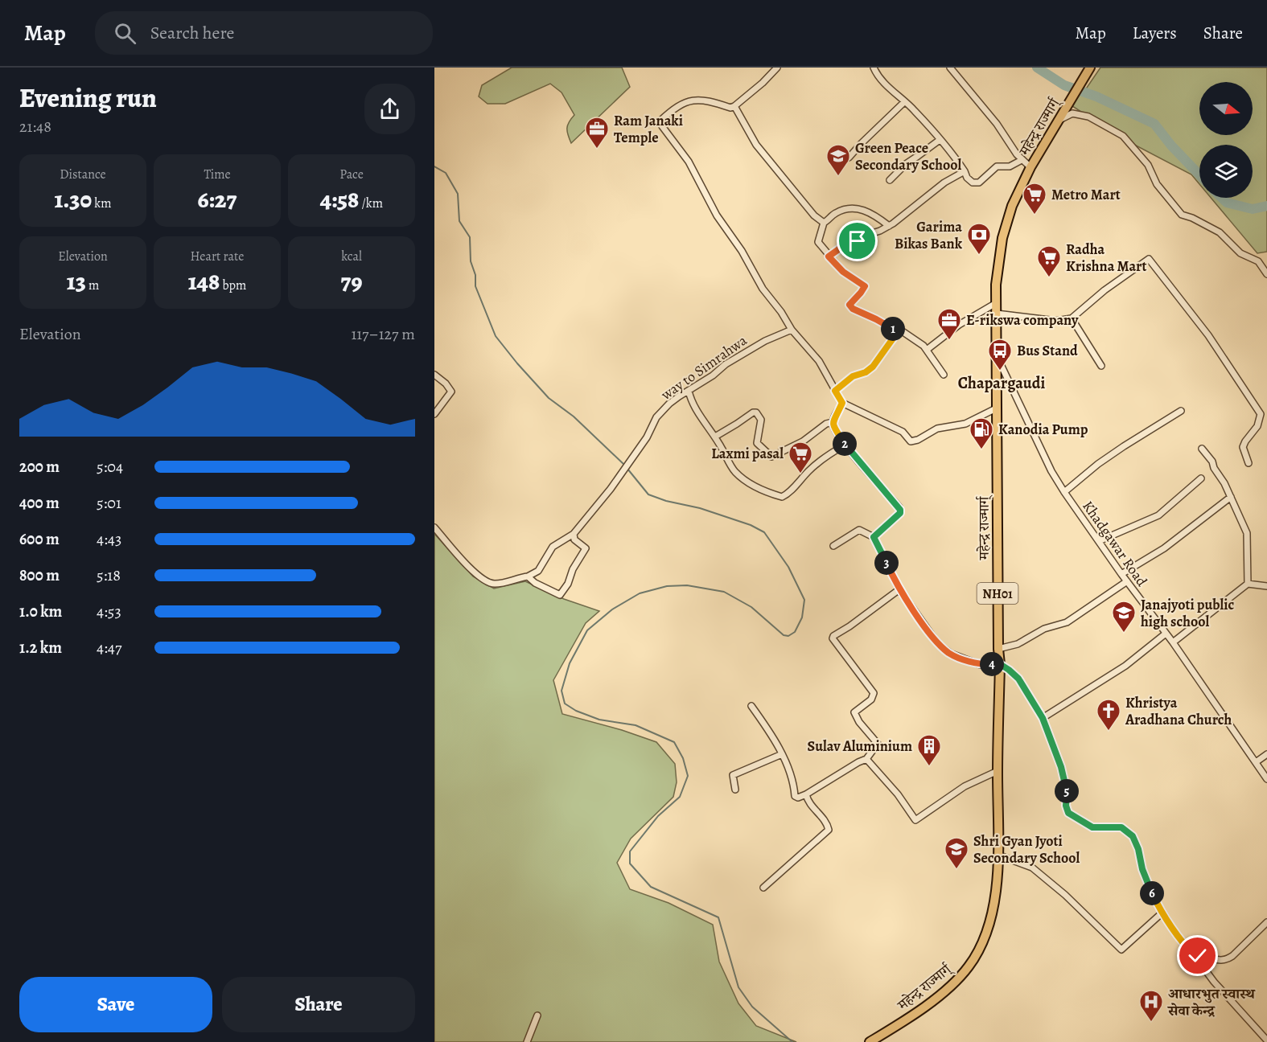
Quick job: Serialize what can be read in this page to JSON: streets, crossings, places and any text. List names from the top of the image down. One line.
{"streets":{"highway":["महेन्द्र राज्मार्ग्","NH01"],"street":["way to Simrahwa","Khadgawar Road"]},"crossings":[["महेन्द्र राज्मार्ग्","Khadgawar Road"]],"districts":["Chapargaudi"],"places":{"office":["Ram Janaki Temple","E-rikswa company"],"school or university":["Green Peace Secondary School","Janajyoti public high school","Shri Gyan Jyoti Secondary School"],"supermarket":["Metro Mart","Radha Krishna Mart","Laxmi pasal"],"bank":["Garima Bikas Bank"],"bus stop":["Bus Stand"],"fuel station":["Kanodia Pump"],"church":["Khristya Aradhana Church"],"building":["Sulav Aluminium"],"hospital":["आधारभुत स्वास्थ सेवा केन्द्र"]},"north":"right","page":{"header":"Map","search":"Search here","nav":["Map","Layers","Share"],"heading":["Evening run","21:48"],"stats":[["Distance","1.30 km"],["Time","6:27"],["Pace","4:58 /km"],["Elevation","13 m"],["Heart rate","148 bpm"],["kcal","79"]],"chart":["Elevation","117–127 m"],"pins":["1","2","3","4","5","6"],"list":[{"name":"200 m","note":"5:04"},{"name":"400 m","note":"5:01"},{"name":"600 m","note":"4:43"},{"name":"800 m","note":"5:18"},{"name":"1.0 km","note":"4:53"},{"name":"1.2 km","note":"4:47"}],"buttons":["Save","Share"]}}
